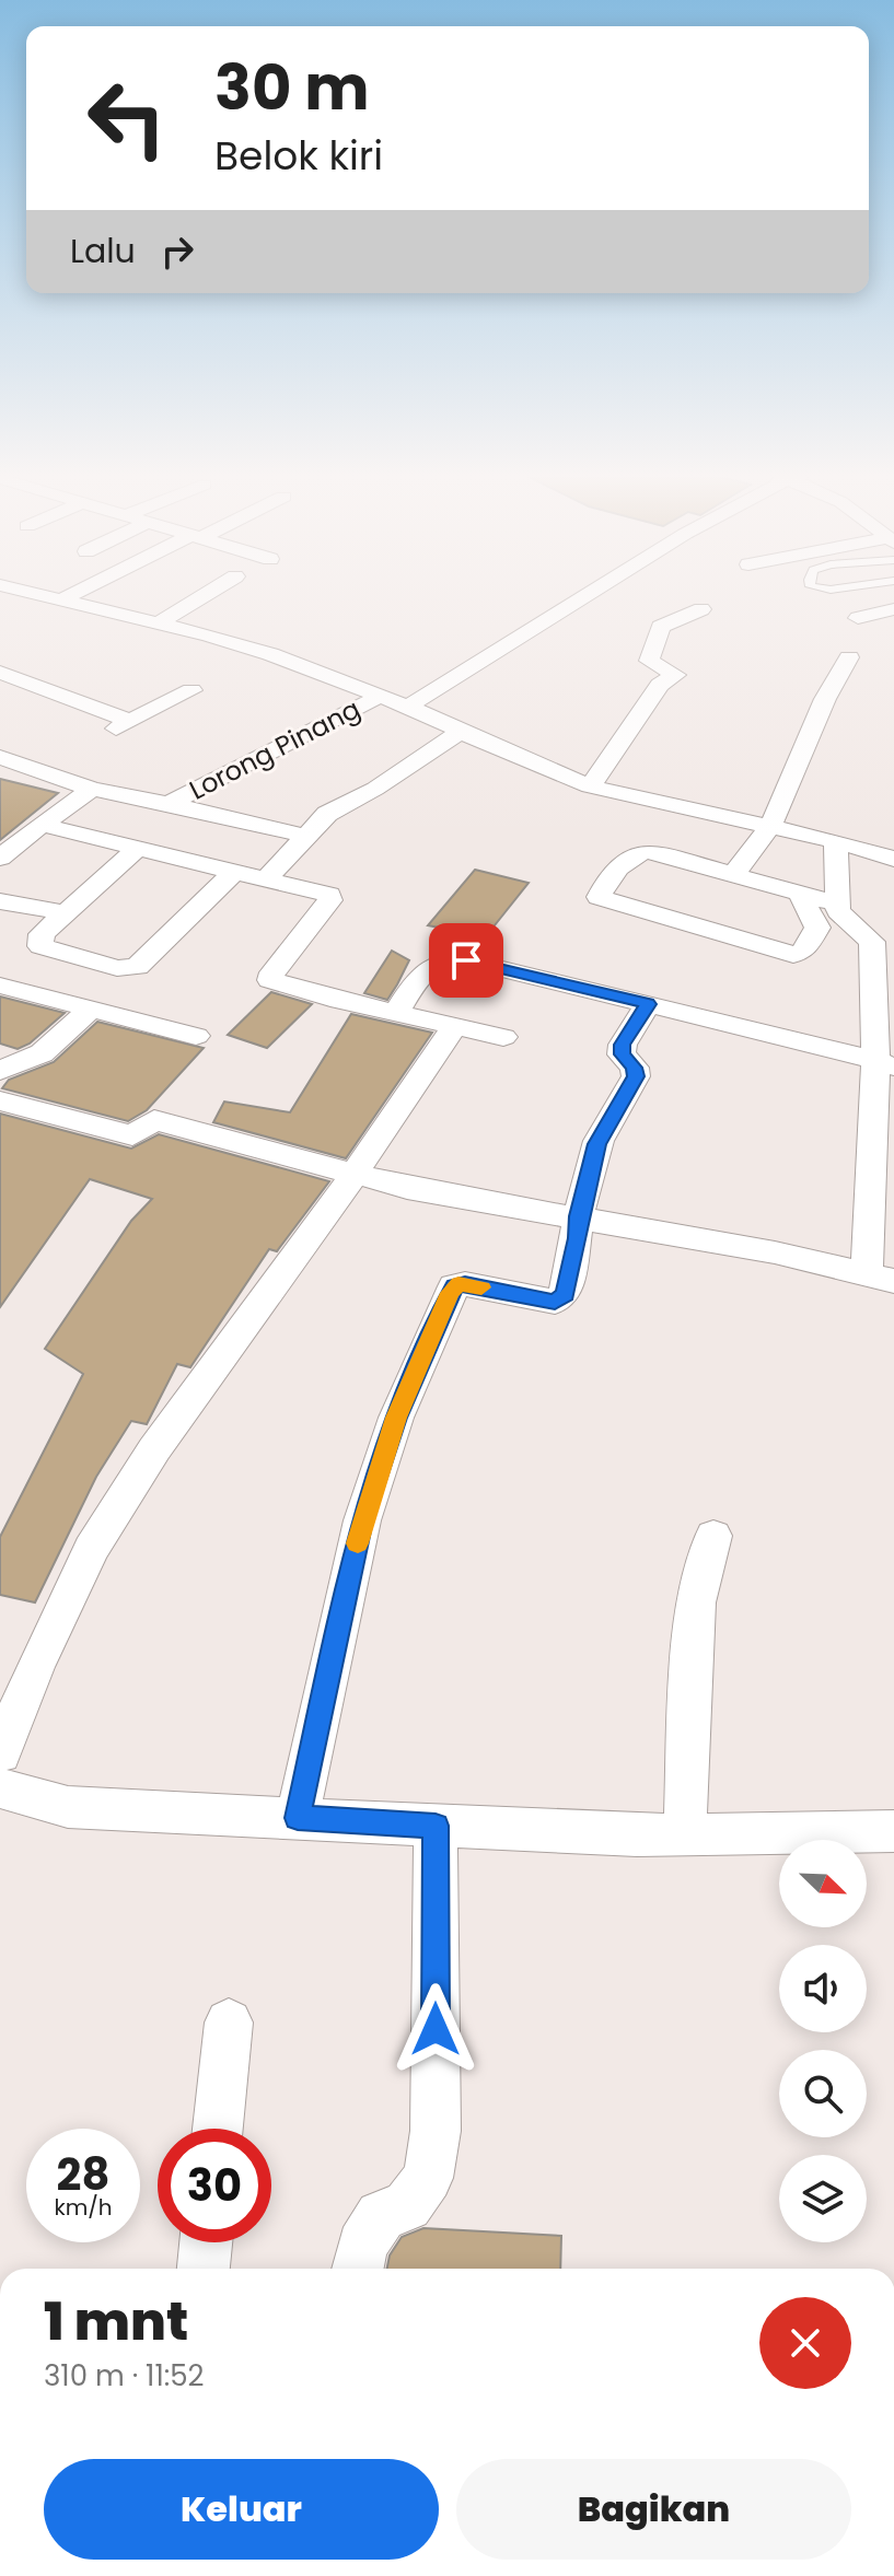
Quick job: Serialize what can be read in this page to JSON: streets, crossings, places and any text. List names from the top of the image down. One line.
{"streets":{"street":["Lorong Pinang"]},"north":"bottom right","page":{"turn":["30 m","Belok kiri"],"then":"Lalu","speed":"28 km/h","limit":"30","heading":["1 mnt","310 m · 11:52"],"buttons":["Keluar","Bagikan"]}}
